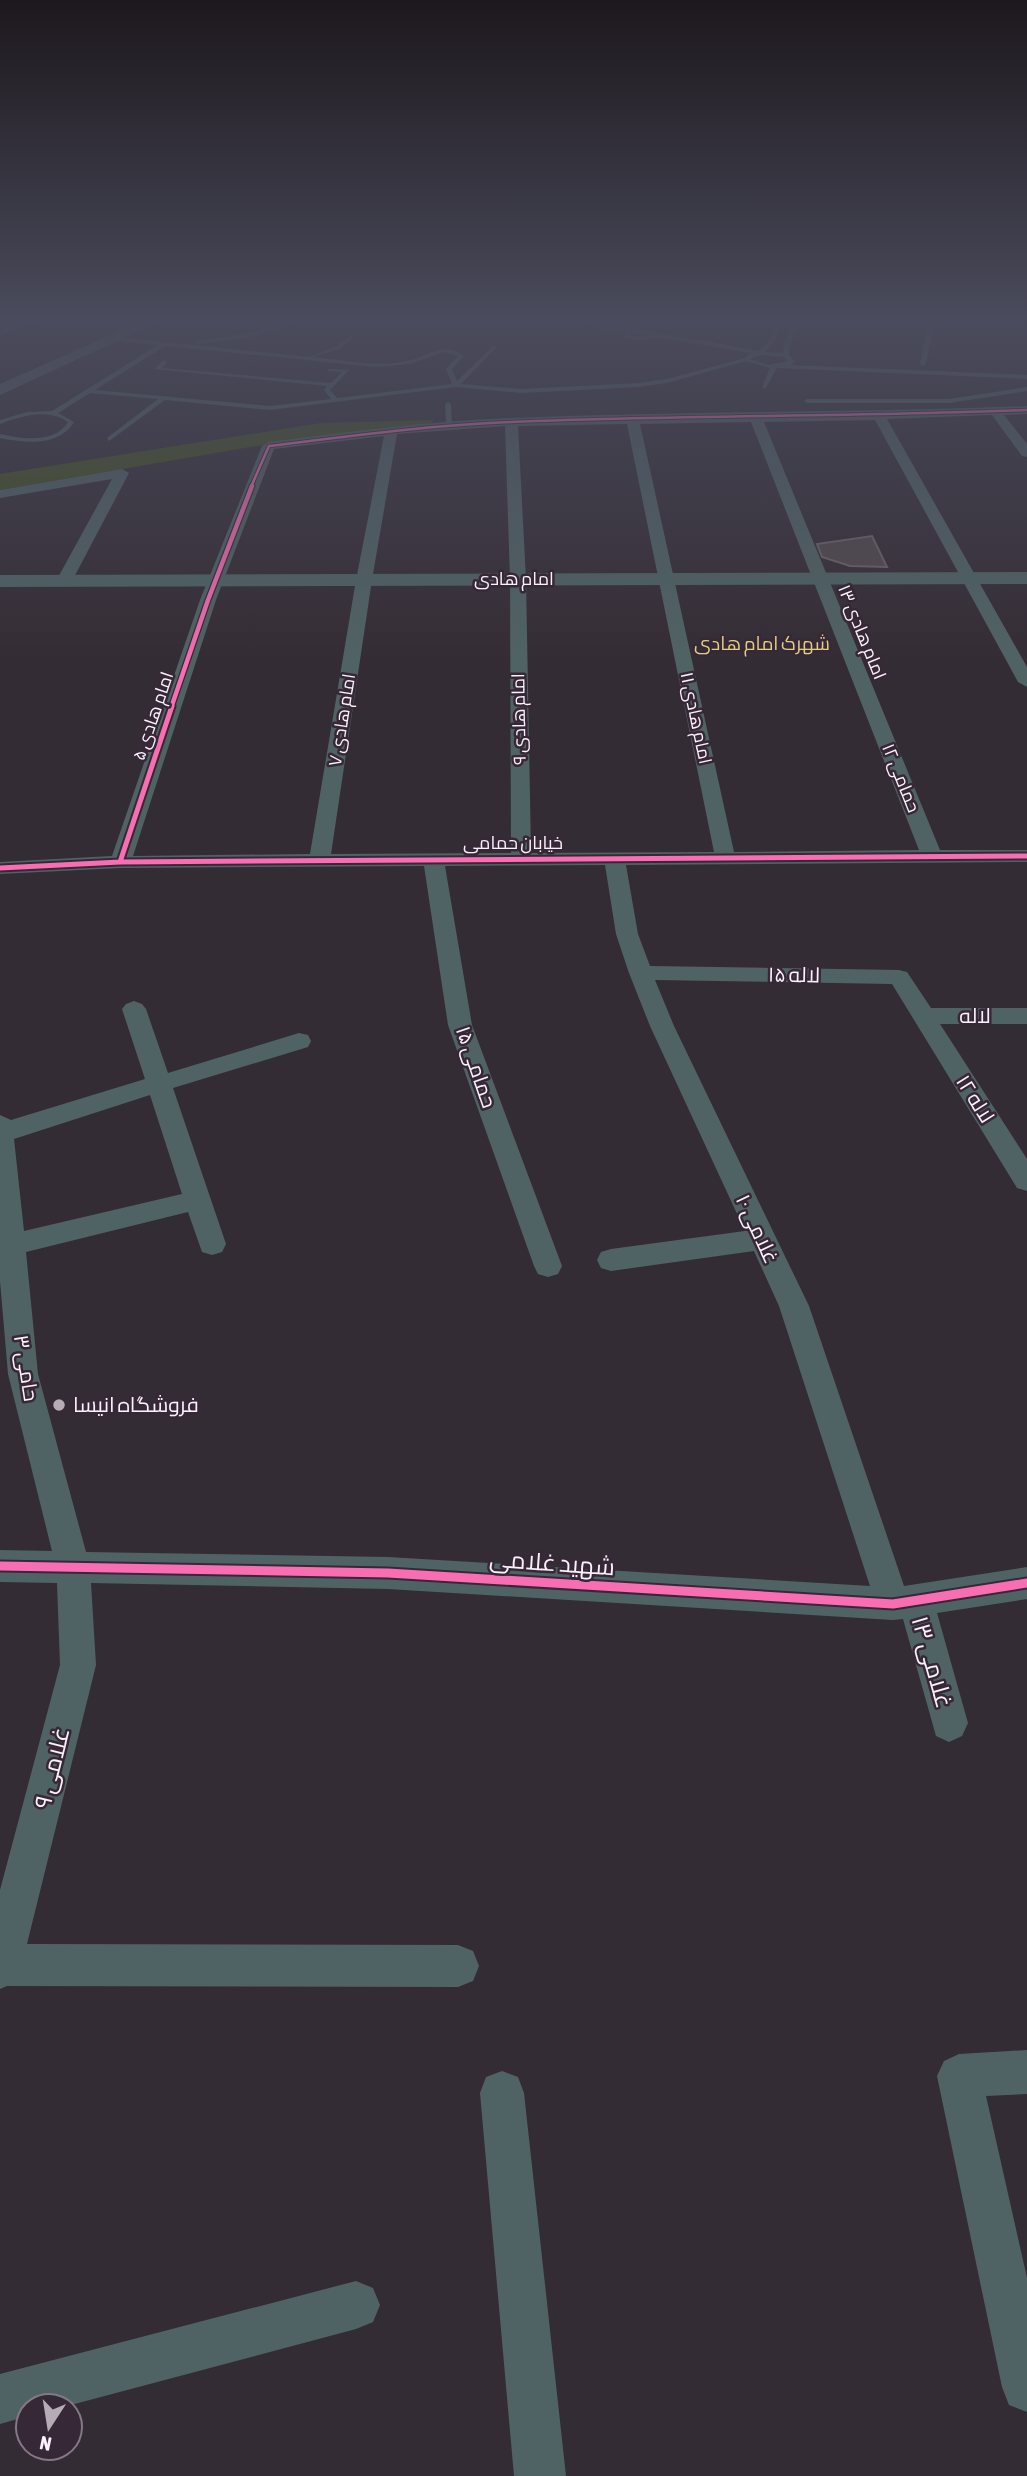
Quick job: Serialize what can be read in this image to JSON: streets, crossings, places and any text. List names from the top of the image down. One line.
{"streets":{"main road":["امام هادی"],"street":["امام هادی ۱۳","امام هادی ۵","امام هادی ۱۱","امام هادی ۹","امام هادی ۷","حمامی ۱۲","خیابان حمامی","لاله ۱۵","لاله","حمامی ۱۵","لاله ۱۲","غلامی ۱۰","حامی ۳","شهید غلامی","غلامی ۱۳","غلامی ۹"]},"crossings":[["امام هادی","امام هادی ۱۳"],["امام هادی","امام هادی ۵"],["امام هادی","امام هادی ۱۱"],["امام هادی","امام هادی ۹"],["امام هادی","امام هادی ۷"],["امام هادی ۱۳","حمامی ۱۲"],["امام هادی ۵","خیابان حمامی"],["امام هادی ۱۱","خیابان حمامی"],["امام هادی ۹","خیابان حمامی"],["امام هادی ۷","خیابان حمامی"],["حمامی ۱۲","خیابان حمامی"],["خیابان حمامی","حمامی ۱۵"],["خیابان حمامی","غلامی ۱۰"],["لاله ۱۵","لاله"],["لاله ۱۵","لاله ۱۲"],["لاله ۱۵","غلامی ۱۰"],["لاله","لاله ۱۲"],["غلامی ۱۰","شهید غلامی"],["غلامی ۱۰","غلامی ۱۳"],["حامی ۳","شهید غلامی"],["حامی ۳","غلامی ۹"],["شهید غلامی","غلامی ۱۳"],["شهید غلامی","غلامی ۹"]],"districts":["شهرک امام هادی"],"places":["فروشگاه انیسا"],"north":"bottom"}
